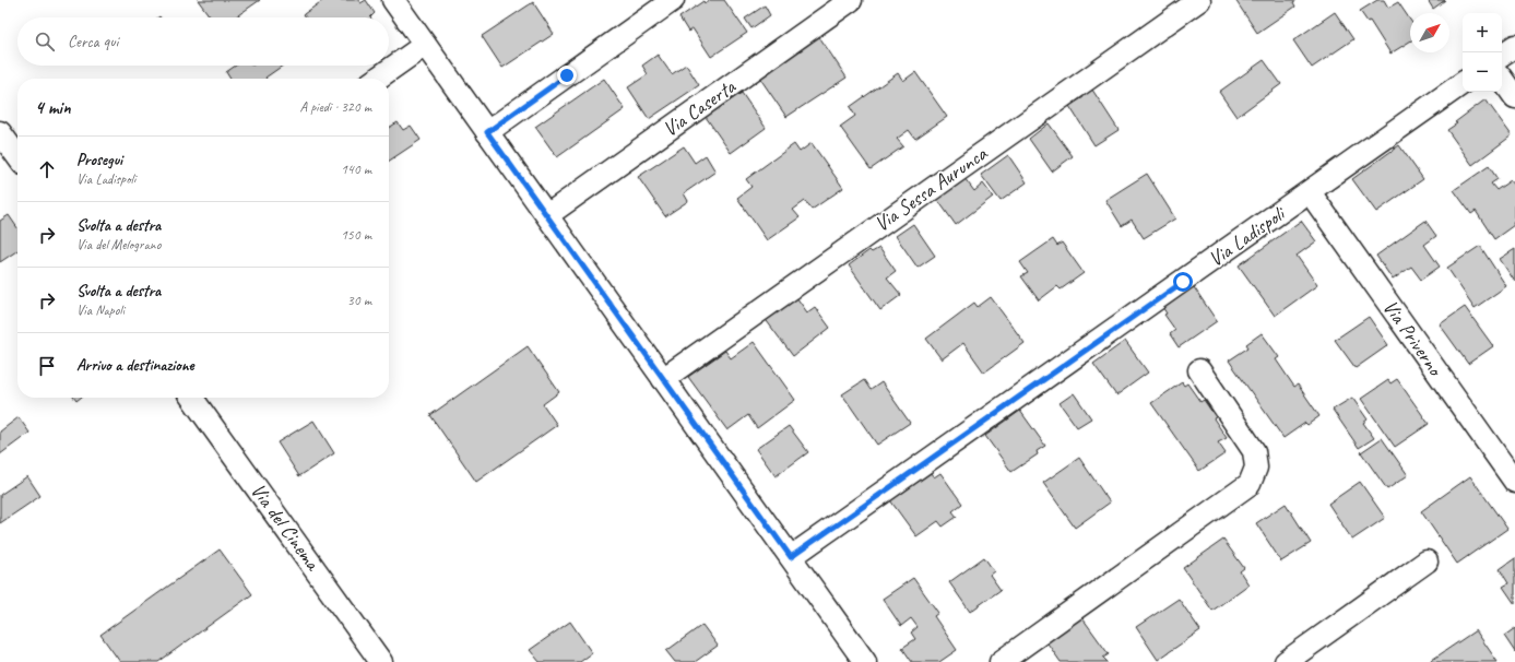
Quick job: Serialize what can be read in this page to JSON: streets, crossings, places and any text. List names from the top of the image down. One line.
{"streets":{"street":["Via Caserta","Via Sessa Aurunca","Via Ladispoli","Via Priverno","Via del Cinema"]},"crossings":[["Via Ladispoli","Via Priverno"]],"north":"top right","page":{"map_buttons":["+","−"],"search":"Cerca qui","heading":["4 min","A piedi · 320 m"],"list":[["Prosegui","Via Ladispoli","140 m"],["Svolta a destra","Via del Melograno","150 m"],["Svolta a destra","Via Napoli","30 m"],"Arrivo a destinazione"]}}
